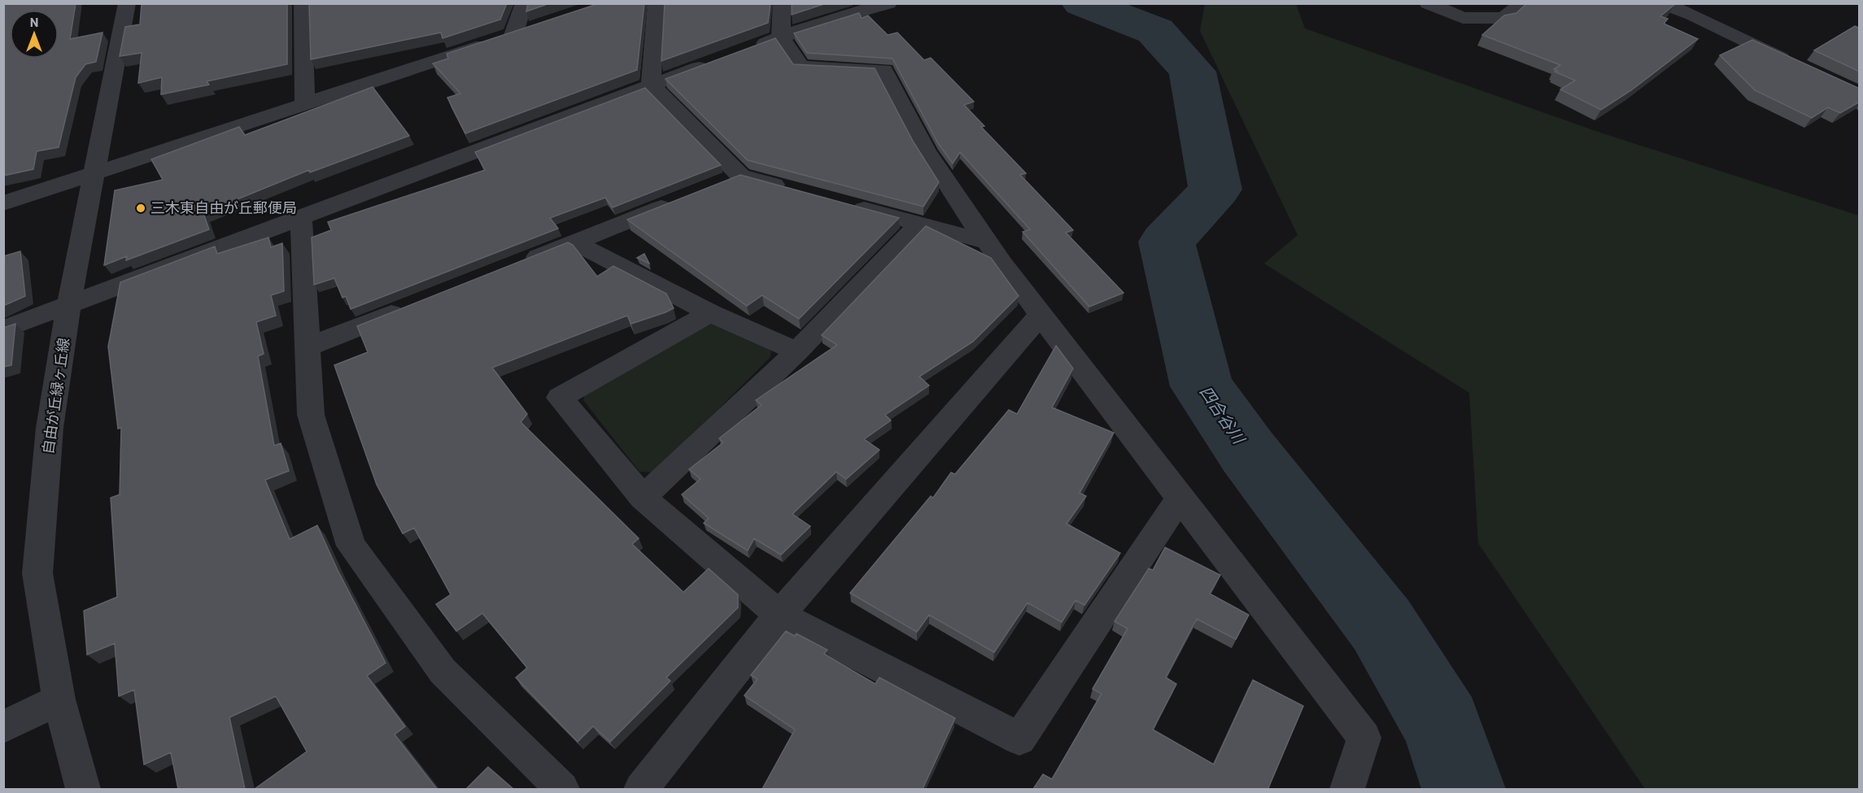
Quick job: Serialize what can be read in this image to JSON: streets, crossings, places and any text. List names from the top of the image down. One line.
{"streets":{"street":["自由が丘緑ヶ丘線"]},"water":["四合谷川"],"places":["三木東自由が丘郵便局"],"north":"top"}
